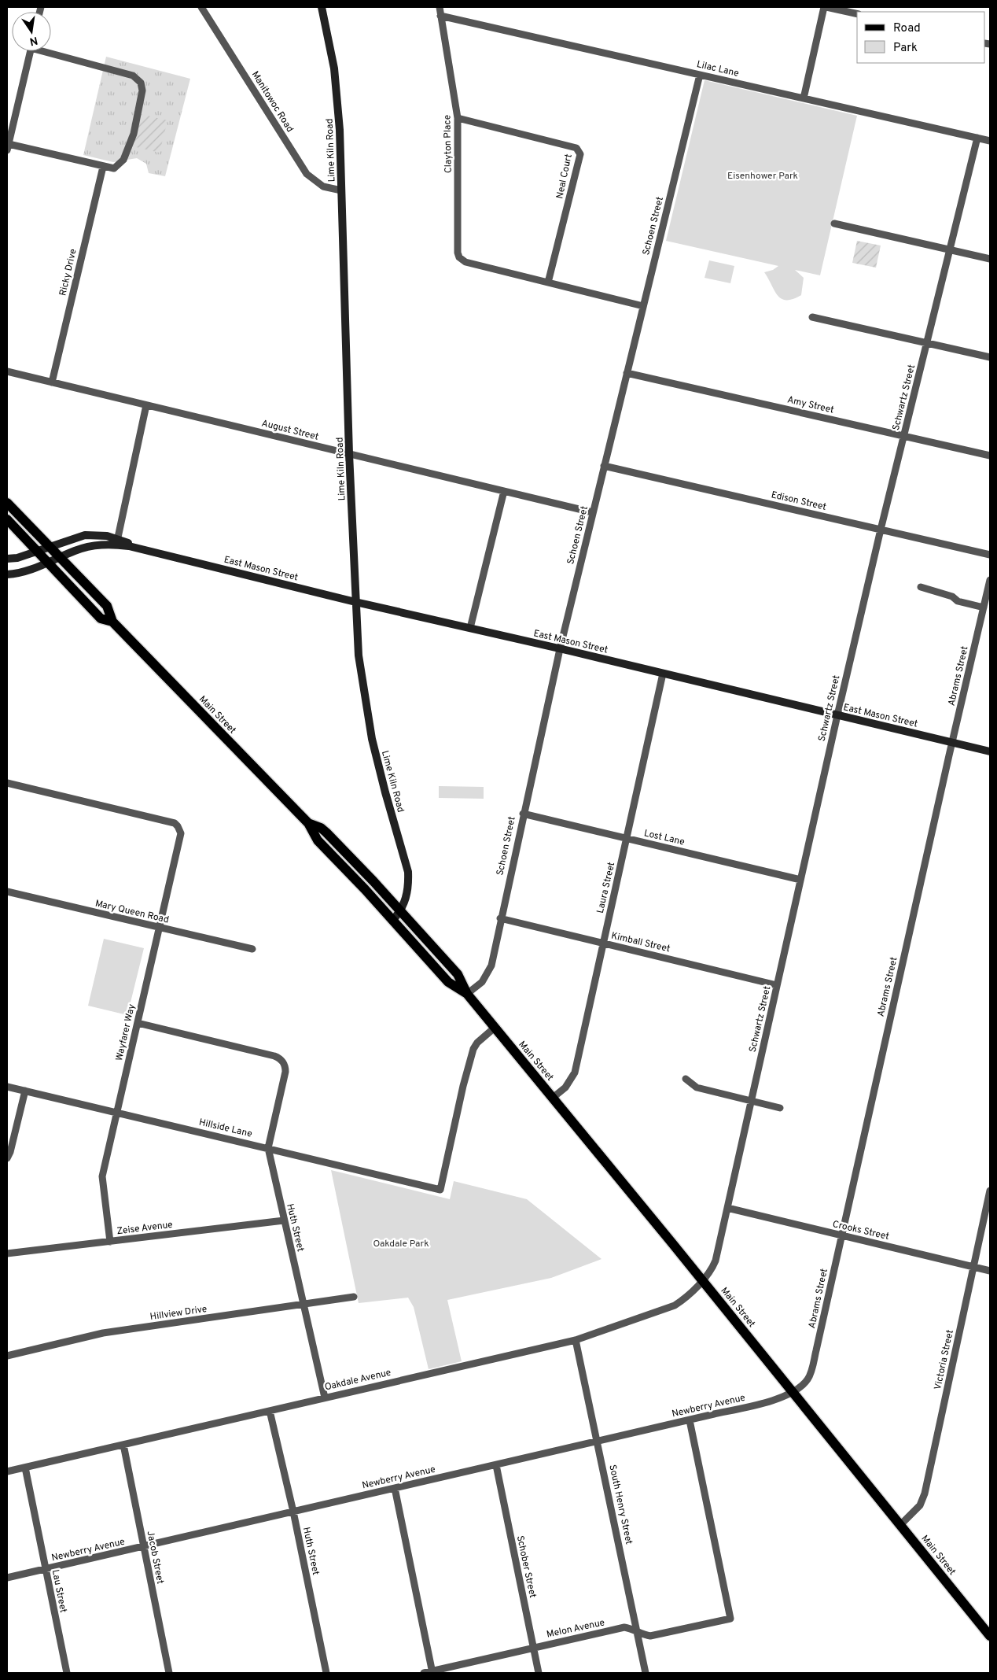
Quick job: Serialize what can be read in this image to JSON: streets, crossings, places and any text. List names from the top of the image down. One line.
{"streets":{"main road":["Lime Kiln Road","East Mason Street","Main Street"],"street":["Lilac Lane","Manitowoc Road","Clayton Place","Neal Court","Schoen Street","Ricky Drive","Schwartz Street","Amy Street","August Street","Edison Street","Abrams Street","Lost Lane","Laura Street","Mary Queen Road","Kimball Street","Wayfarer Way","Hillside Lane","Zeise Avenue","Huth Street","Crooks Street","Hillview Drive","Victoria Street","Oakdale Avenue","Newberry Avenue","South Henry Street","Jacob Street","Schober Street","Lau Street","Melon Avenue"]},"crossings":[["Lilac Lane","Clayton Place"],["Lilac Lane","Schoen Street"],["Lilac Lane","Schwartz Street"],["Manitowoc Road","Lime Kiln Road"],["Clayton Place","Neal Court"],["Lime Kiln Road","August Street"],["Lime Kiln Road","East Mason Street"],["Lime Kiln Road","Main Street"],["Schoen Street","Amy Street"],["Schoen Street","August Street"],["Schoen Street","Edison Street"],["Schoen Street","East Mason Street"],["Schoen Street","Main Street"],["Schoen Street","Lost Lane"],["Schoen Street","Kimball Street"],["Ricky Drive","August Street"],["Schwartz Street","Amy Street"],["Schwartz Street","Edison Street"],["Schwartz Street","East Mason Street"],["Schwartz Street","Main Street"],["Schwartz Street","Lost Lane"],["Schwartz Street","Kimball Street"],["Schwartz Street","Crooks Street"],["Schwartz Street","Oakdale Avenue"],["East Mason Street","Abrams Street"],["East Mason Street","Main Street"],["East Mason Street","Laura Street"],["Abrams Street","Main Street"],["Abrams Street","Crooks Street"],["Abrams Street","Newberry Avenue"],["Main Street","Laura Street"],["Main Street","Hillside Lane"],["Main Street","Victoria Street"],["Main Street","Oakdale Avenue"],["Main Street","Newberry Avenue"],["Lost Lane","Laura Street"],["Laura Street","Kimball Street"],["Mary Queen Road","Wayfarer Way"],["Wayfarer Way","Hillside Lane"],["Wayfarer Way","Zeise Avenue"],["Wayfarer Way","Huth Street"],["Hillside Lane","Huth Street"],["Zeise Avenue","Huth Street"],["Huth Street","Hillview Drive"],["Huth Street","Oakdale Avenue"],["Huth Street","Newberry Avenue"],["Crooks Street","Victoria Street"],["Oakdale Avenue","South Henry Street"],["Oakdale Avenue","Jacob Street"],["Oakdale Avenue","Lau Street"],["Newberry Avenue","South Henry Street"],["Newberry Avenue","Jacob Street"],["Newberry Avenue","Schober Street"],["Newberry Avenue","Lau Street"],["Newberry Avenue","Melon Avenue"],["South Henry Street","Melon Avenue"],["Schober Street","Melon Avenue"]],"parks":["Eisenhower Park","Oakdale Park"],"legend":["Road","Park"],"north":"bottom"}
